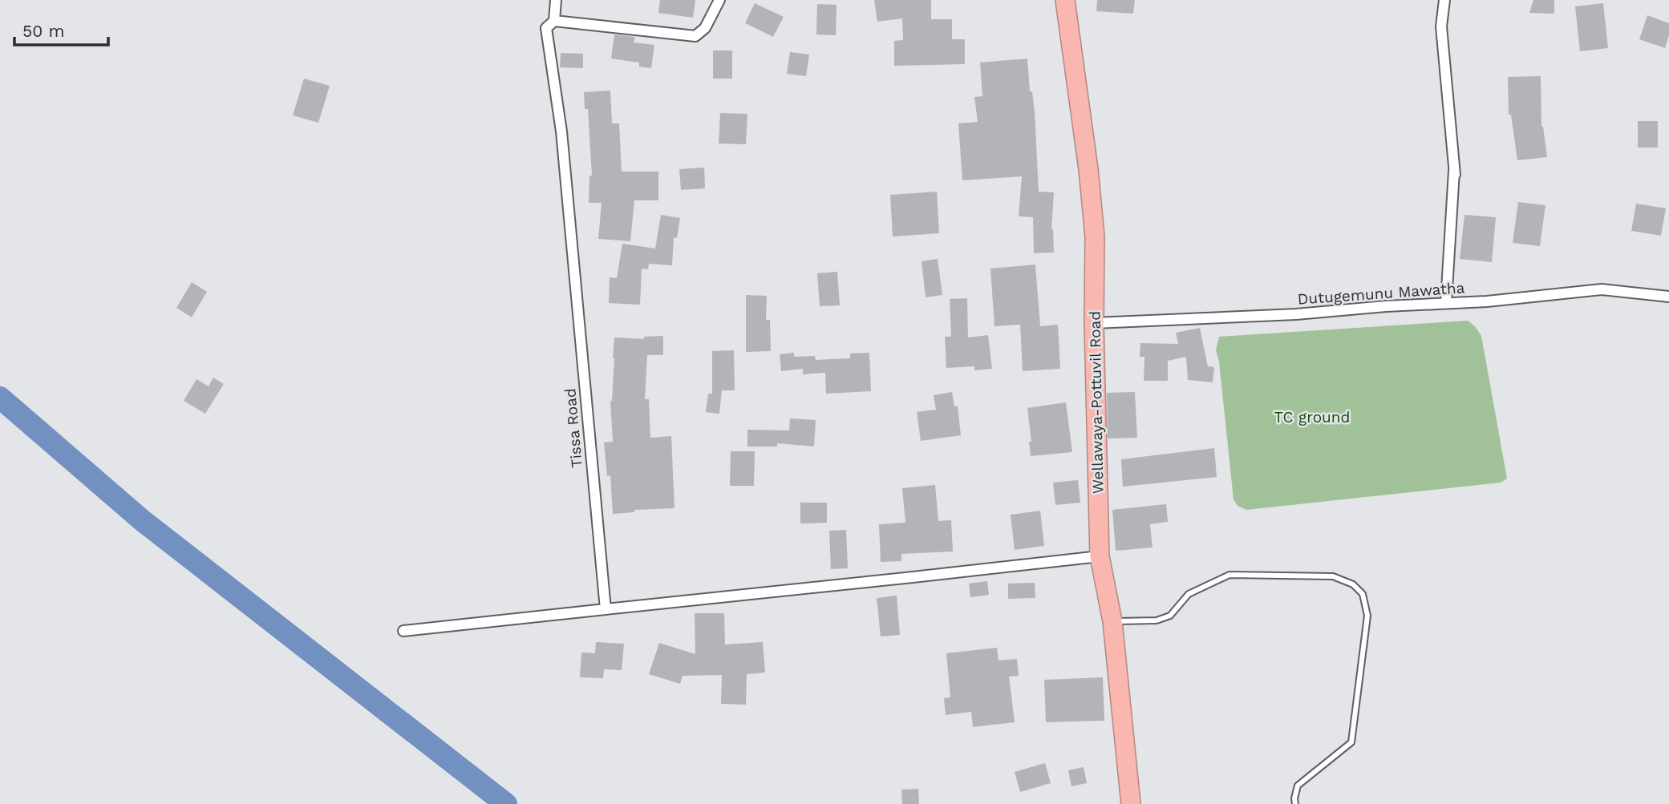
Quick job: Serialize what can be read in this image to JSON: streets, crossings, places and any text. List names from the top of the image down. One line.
{"streets":{"highway":["Wellawaya-Pottuvil Road"],"street":["Dutugemunu Mawatha","Tissa Road"]},"crossings":[["Dutugemunu Mawatha","Wellawaya-Pottuvil Road"]],"parks":["TC ground"],"scale_bar":"50 m"}
